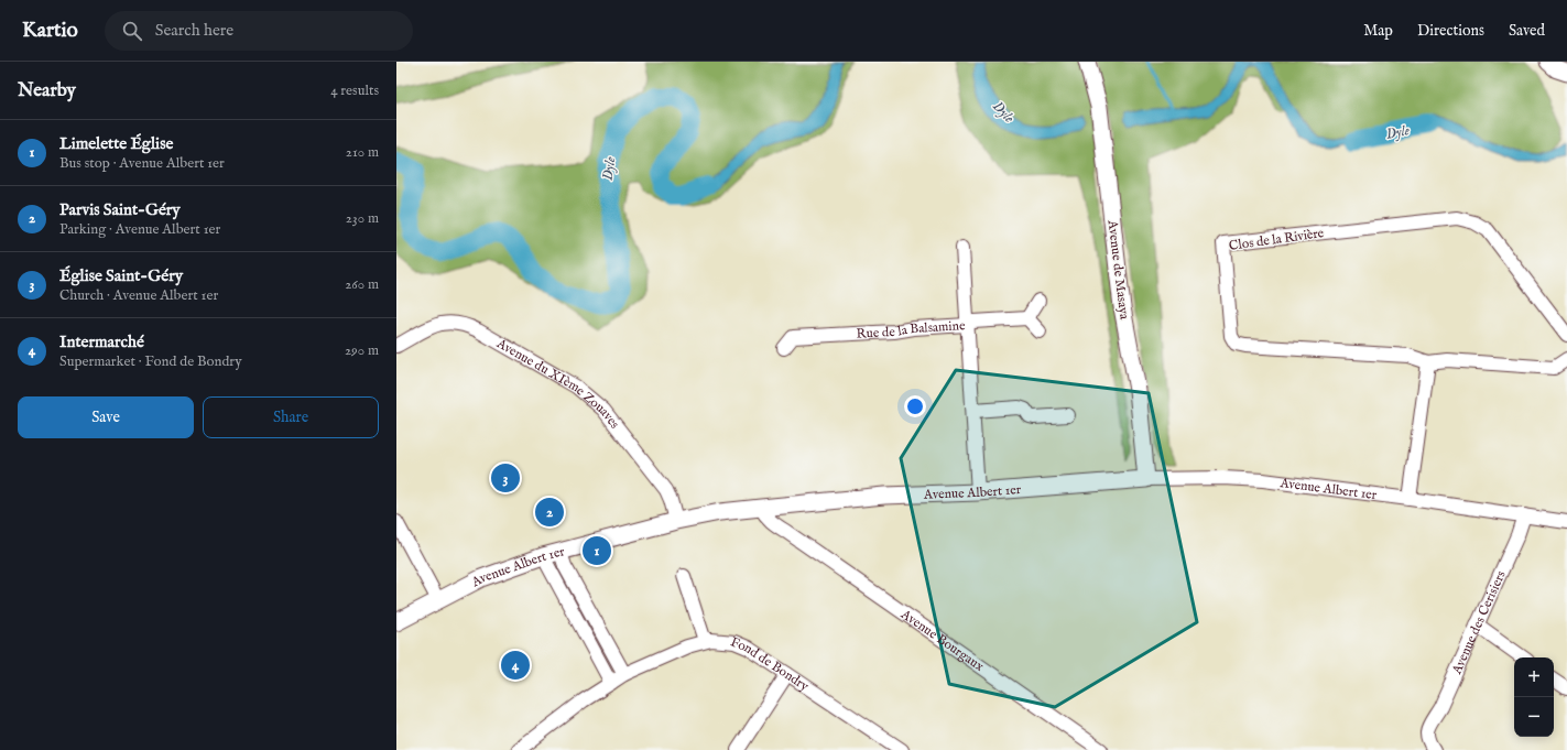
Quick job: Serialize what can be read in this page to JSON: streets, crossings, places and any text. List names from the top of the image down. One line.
{"streets":{"main road":["Avenue de Masaya","Avenue Albert 1er"],"street":["Clos de la Rivière","Rue de la Balsamine","Avenue du XIème Zouaves","Avenue des Cerisiers","Avenue Bourgaux","Fond de Bondry"]},"crossings":[["Avenue de Masaya","Avenue Albert 1er"],["Avenue du XIème Zouaves","Avenue Albert 1er"],["Avenue Albert 1er","Avenue des Cerisiers"],["Avenue Albert 1er","Avenue Bourgaux"]],"water":["Dyle"],"page":{"header":"Kartio","search":"Search here","nav":["Map","Directions","Saved"],"heading":["Nearby","4 results"],"list":[{"mark":"1","name":"Limelette Église","note":"Bus stop · Avenue Albert 1er","value":"210 m"},{"mark":"2","name":"Parvis Saint-Géry","note":"Parking · Avenue Albert 1er","value":"230 m"},{"mark":"3","name":"Église Saint-Géry","note":"Church · Avenue Albert 1er","value":"260 m"},{"mark":"4","name":"Intermarché","note":"Supermarket · Fond de Bondry","value":"290 m"}],"buttons":["Save","Share"],"pins":["3","2","1","4"],"map_buttons":["+","−"]}}
